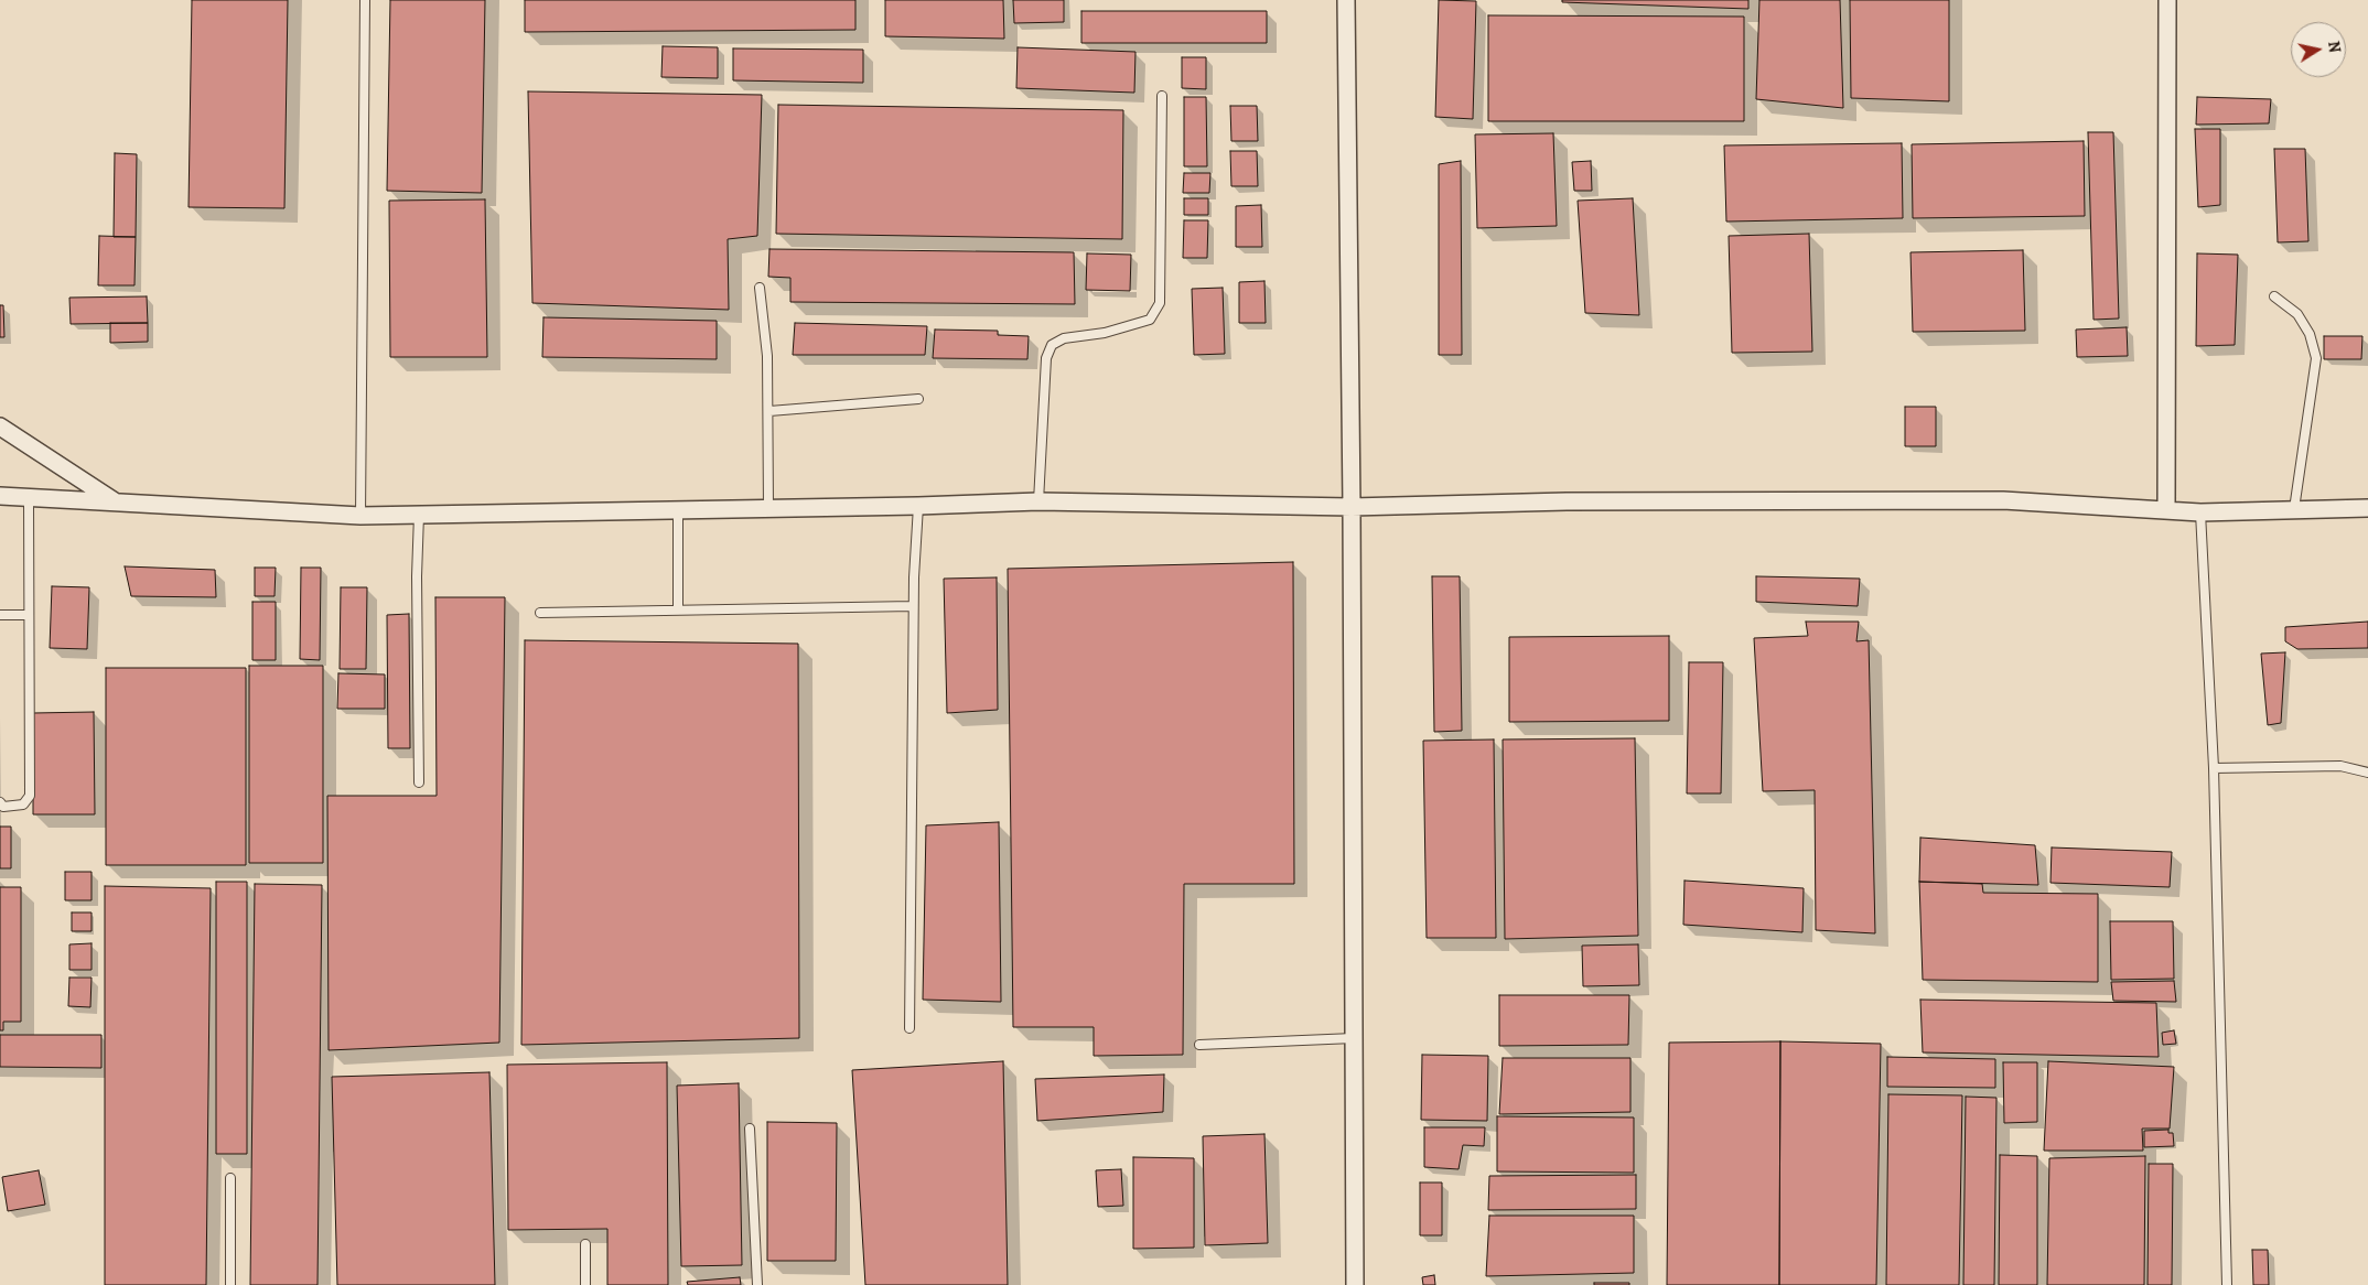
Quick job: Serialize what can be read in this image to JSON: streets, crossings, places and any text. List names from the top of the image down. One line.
{"north":"right"}
